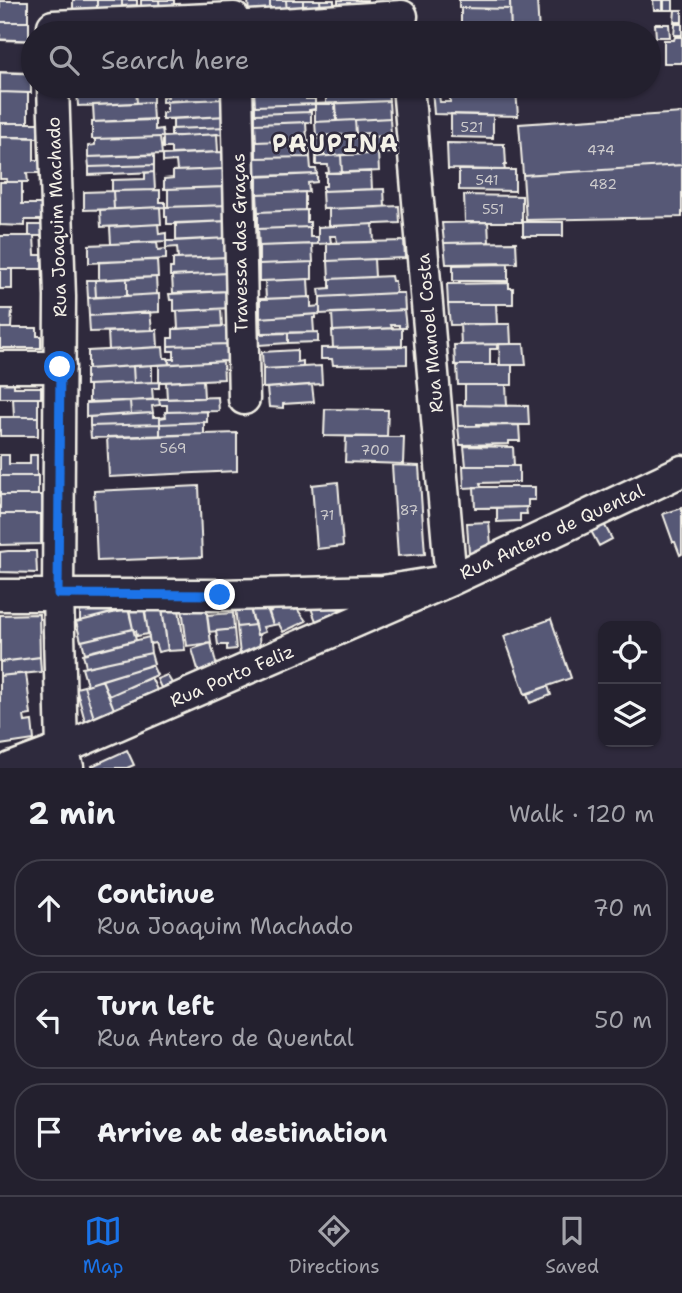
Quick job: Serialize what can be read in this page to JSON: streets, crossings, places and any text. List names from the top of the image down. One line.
{"streets":{"street":["Rua Joaquim Machado","Travessa das Graças","Rua Manoel Costa","Rua Antero de Quental","Rua Porto Feliz"]},"crossings":[["Rua Joaquim Machado","Rua Antero de Quental"],["Rua Joaquim Machado","Rua Porto Feliz"],["Rua Manoel Costa","Rua Antero de Quental"],["Rua Manoel Costa","Rua Porto Feliz"],["Rua Antero de Quental","Rua Porto Feliz"]],"districts":["PAUPINA"],"house_numbers":["521","474","541","482","551","569","700","87","71"],"page":{"search":"Search here","heading":["2 min","Walk · 120 m"],"list":[["Continue","Rua Joaquim Machado","70 m"],["Turn left","Rua Antero de Quental","50 m"],"Arrive at destination"],"nav":["Map","Directions","Saved"]}}
